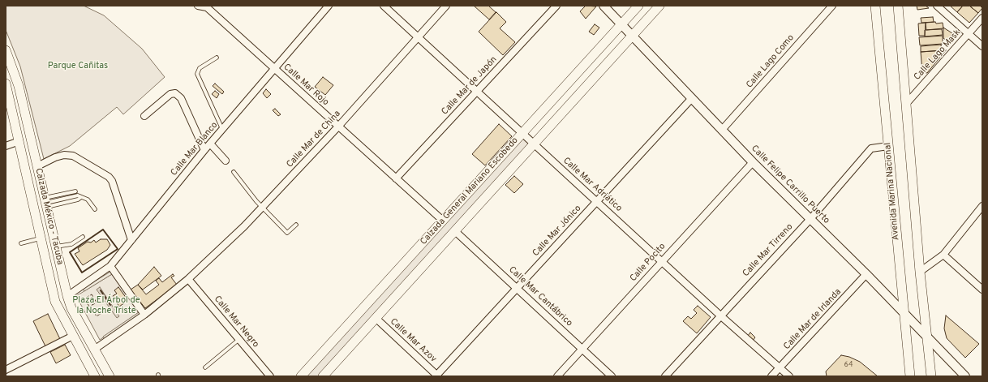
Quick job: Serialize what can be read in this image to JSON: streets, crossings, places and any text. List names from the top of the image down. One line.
{"streets":{"main road":["Calzada General Mariano Escobedo","Avenida Marina Nacional","Calzada México - Tacuba"],"street":["Calle Lago Mask","Calle Lago Como","Calle Mar Rojo","Calle Mar de Japón","Calle Mar de China","Calle Mar Blanco","Calle Mar Adriático","Calle Felipe Carrillo Puerto","Calle Mar Jónico","Calle Mar Tirreno","Calle Pocito","Calle Mar Cantábrico","Calle Mar de Irlanda","Calle Mar Negro","Calle Mar Azov"]},"crossings":[["Calle Lago Como","Calle Felipe Carrillo Puerto"],["Calle Mar Rojo","Calle Mar de Japón"],["Calle Mar Rojo","Calle Mar de China"],["Calle Mar Rojo","Calle Mar Blanco"],["Calle Mar Rojo","Calzada General Mariano Escobedo"],["Calle Mar de Japón","Calle Mar Adriático"],["Calle Mar de China","Calle Mar Adriático"],["Calle Mar de China","Calzada México - Tacuba"],["Calle Mar de China","Calle Mar Negro"],["Calle Mar Blanco","Calzada México - Tacuba"],["Calle Mar Adriático","Calzada General Mariano Escobedo"],["Calle Mar Adriático","Calle Mar Jónico"],["Calle Mar Adriático","Calle Mar Tirreno"],["Calle Mar Adriático","Calle Pocito"],["Calle Mar Adriático","Calle Mar de Irlanda"],["Calle Felipe Carrillo Puerto","Calzada General Mariano Escobedo"],["Calle Felipe Carrillo Puerto","Avenida Marina Nacional"],["Calle Felipe Carrillo Puerto","Calle Mar Jónico"],["Calle Felipe Carrillo Puerto","Calle Mar Tirreno"],["Calle Felipe Carrillo Puerto","Calle Pocito"],["Calle Felipe Carrillo Puerto","Calle Mar de Irlanda"],["Calzada General Mariano Escobedo","Calle Mar Cantábrico"],["Calzada General Mariano Escobedo","Calle Mar Azov"],["Avenida Marina Nacional","Calle Mar Tirreno"],["Calle Mar Jónico","Calle Mar Cantábrico"],["Calle Mar Jónico","Calle Mar Azov"],["Calle Pocito","Calle Mar Cantábrico"]],"parks":["Parque Cañitas","Plaza El Árbol de la Noche Triste"],"house_numbers":["64"]}
